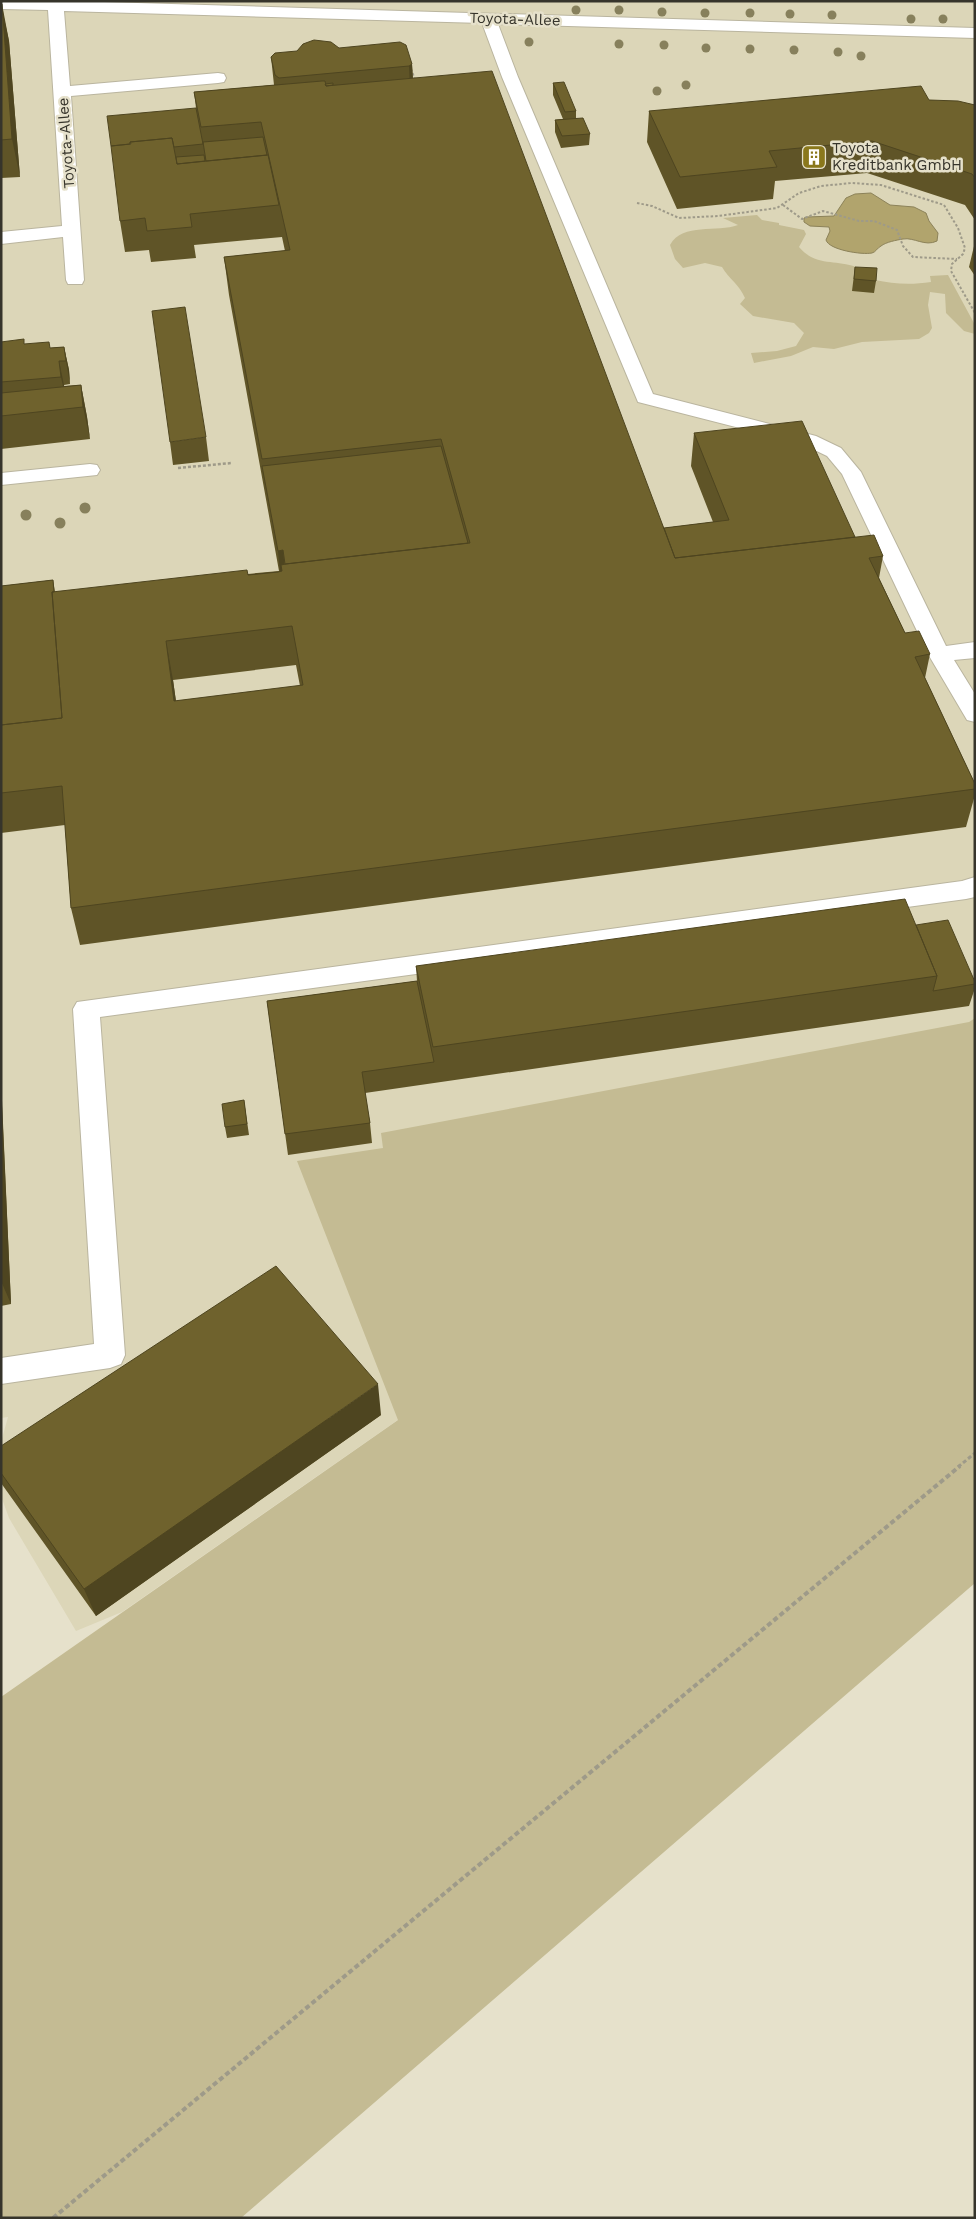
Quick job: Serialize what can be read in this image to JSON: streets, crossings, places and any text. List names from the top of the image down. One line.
{"streets":{"street":["Toyota-Allee"]},"places":{"building":["Toyota Kreditbank GmbH"]}}
